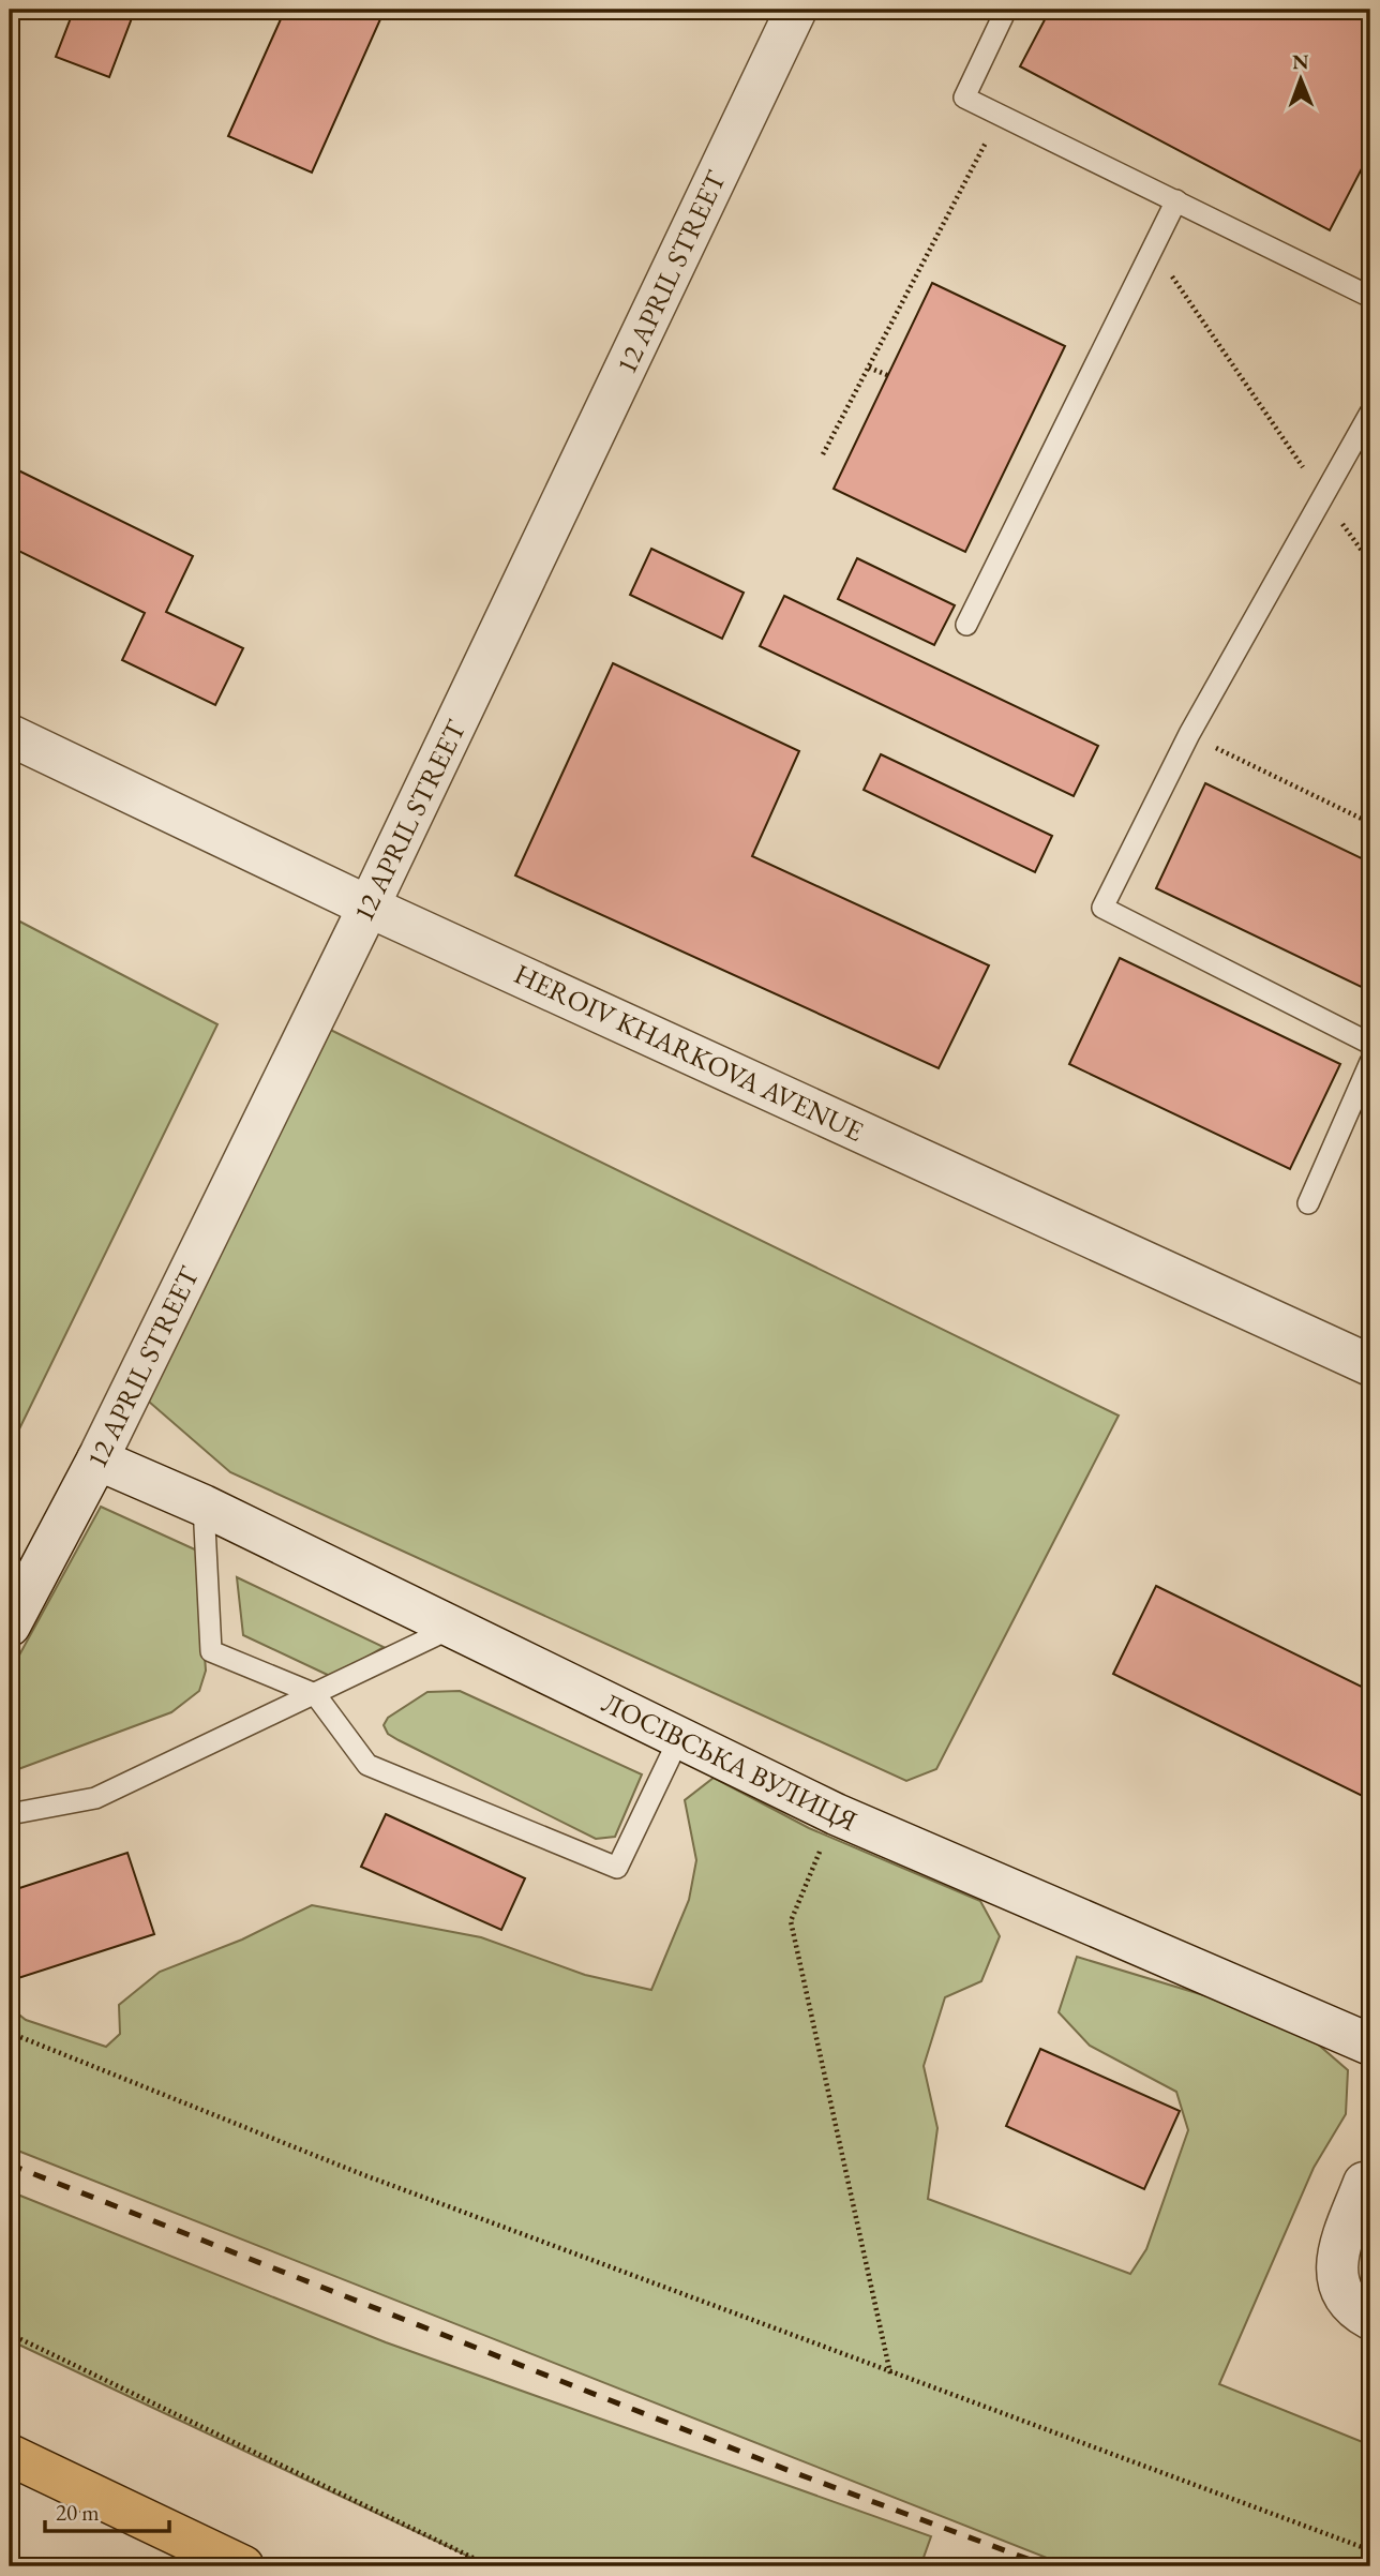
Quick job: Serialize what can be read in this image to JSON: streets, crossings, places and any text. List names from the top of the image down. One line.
{"streets":{"street":["12 APRIL STREET","HEROIV KHARKOVA AVENUE","ЛОСІВСЬКА ВУЛИЦЯ"]},"crossings":[["12 APRIL STREET","HEROIV KHARKOVA AVENUE"],["12 APRIL STREET","ЛОСІВСЬКА ВУЛИЦЯ"]],"scale_bar":"20 m","north":"top"}
